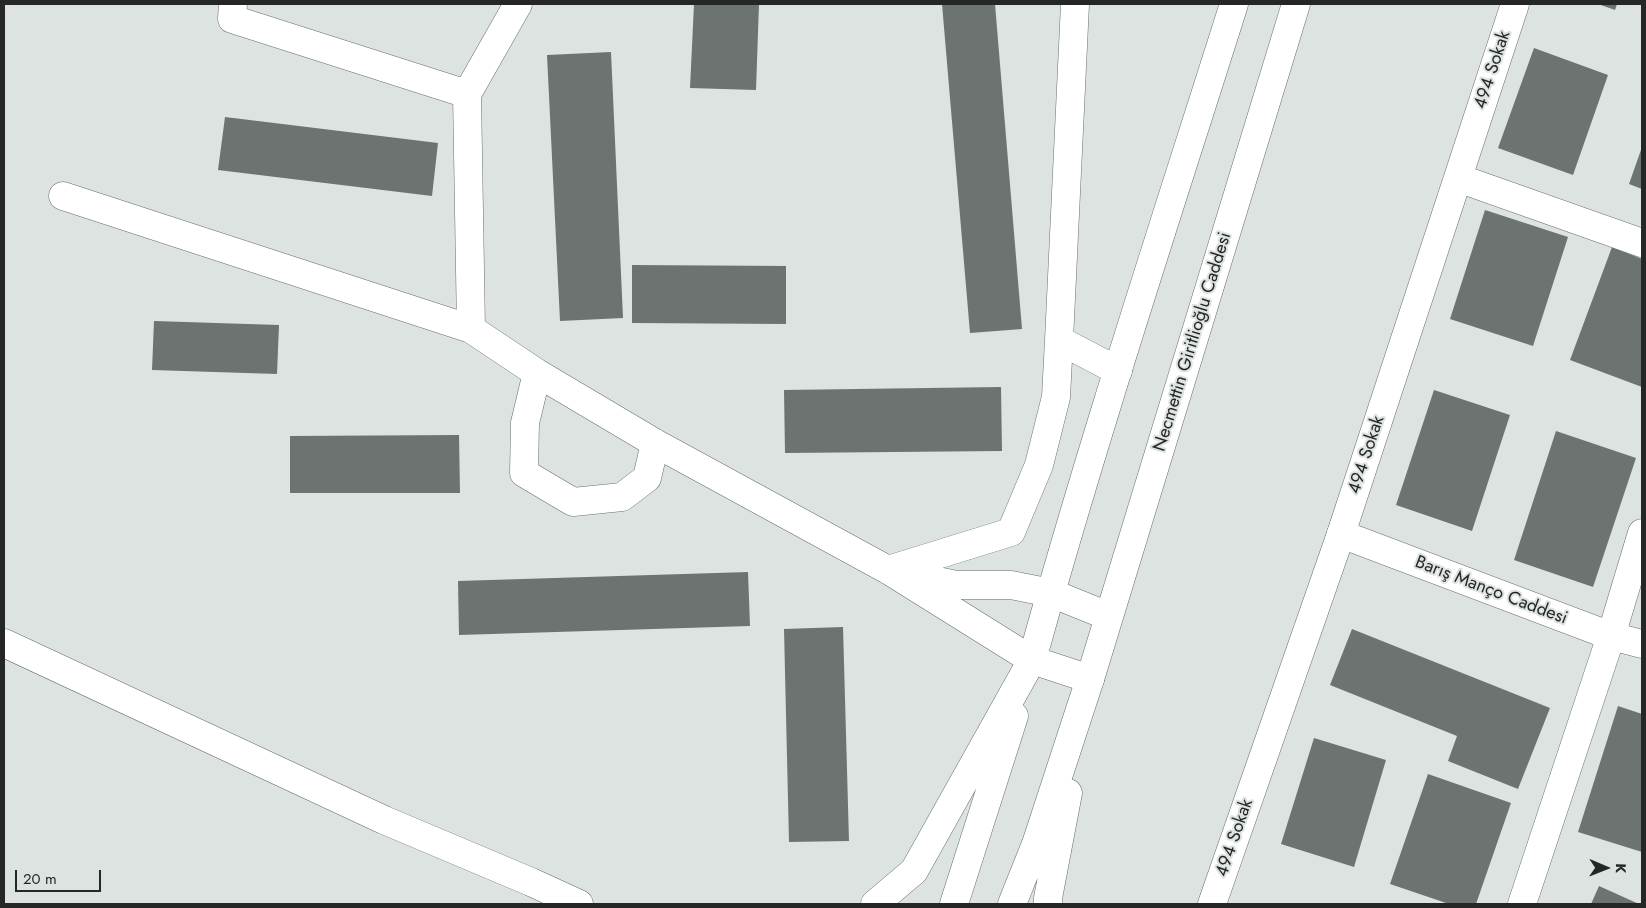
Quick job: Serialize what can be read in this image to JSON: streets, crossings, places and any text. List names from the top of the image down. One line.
{"streets":{"main road":["494 Sokak","Necmettin Giritlioğlu Caddesi","Barış Manço Caddesi"]},"crossings":[["494 Sokak","Barış Manço Caddesi"]],"scale_bar":"20 m","north":"right"}
